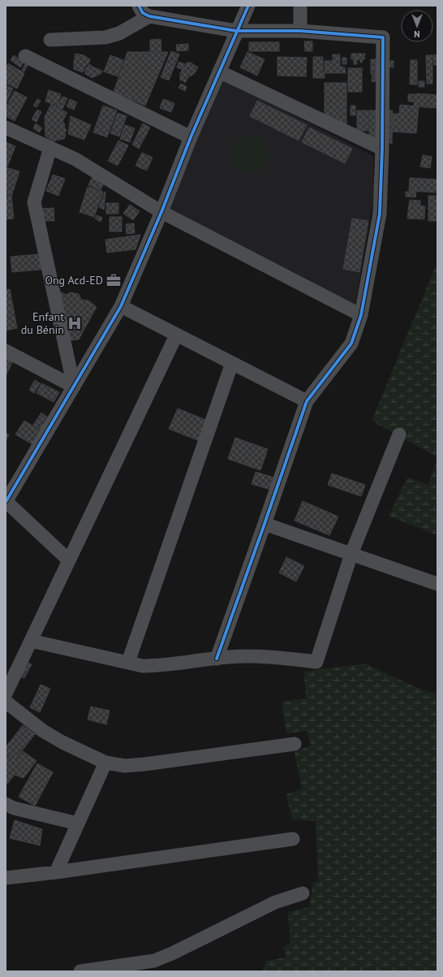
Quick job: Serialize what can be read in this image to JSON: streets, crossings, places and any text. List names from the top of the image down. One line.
{"places":{"office":["Ong Acd-ED"],"hospital":["Enfant du Bénin"]},"north":"bottom"}
